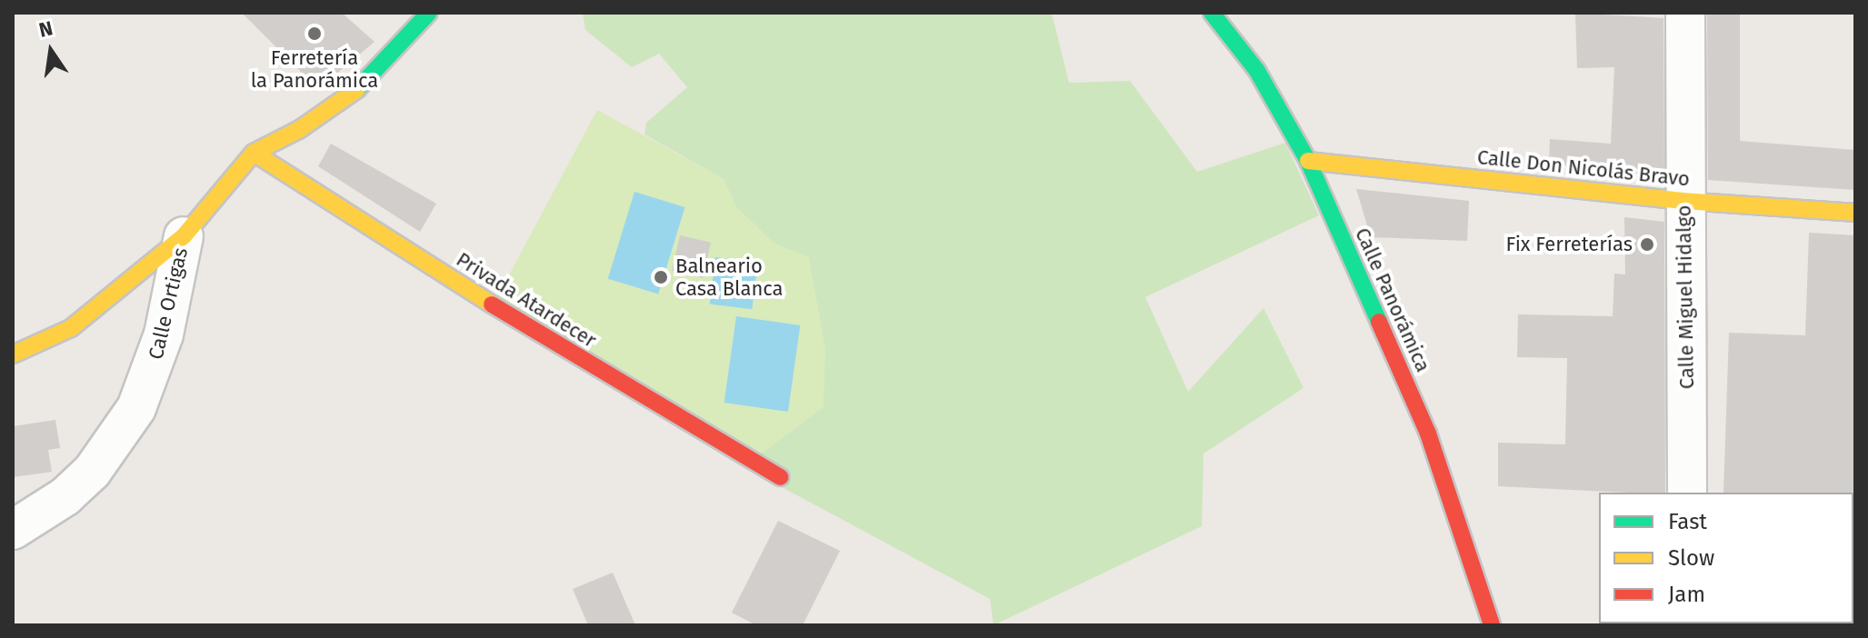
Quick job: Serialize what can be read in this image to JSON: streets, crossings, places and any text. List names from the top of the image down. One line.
{"streets":{"street":["Calle Don Nicolás Bravo","Calle Miguel Hidalgo","Privada Atardecer","Calle Panorámica","Calle Ortigas"]},"crossings":[["Calle Don Nicolás Bravo","Calle Miguel Hidalgo"],["Calle Don Nicolás Bravo","Calle Panorámica"]],"places":["Ferretería la Panorámica","Fix Ferreterías","Balneario Casa Blanca"],"legend":["Fast","Slow","Jam"],"north":"top"}
